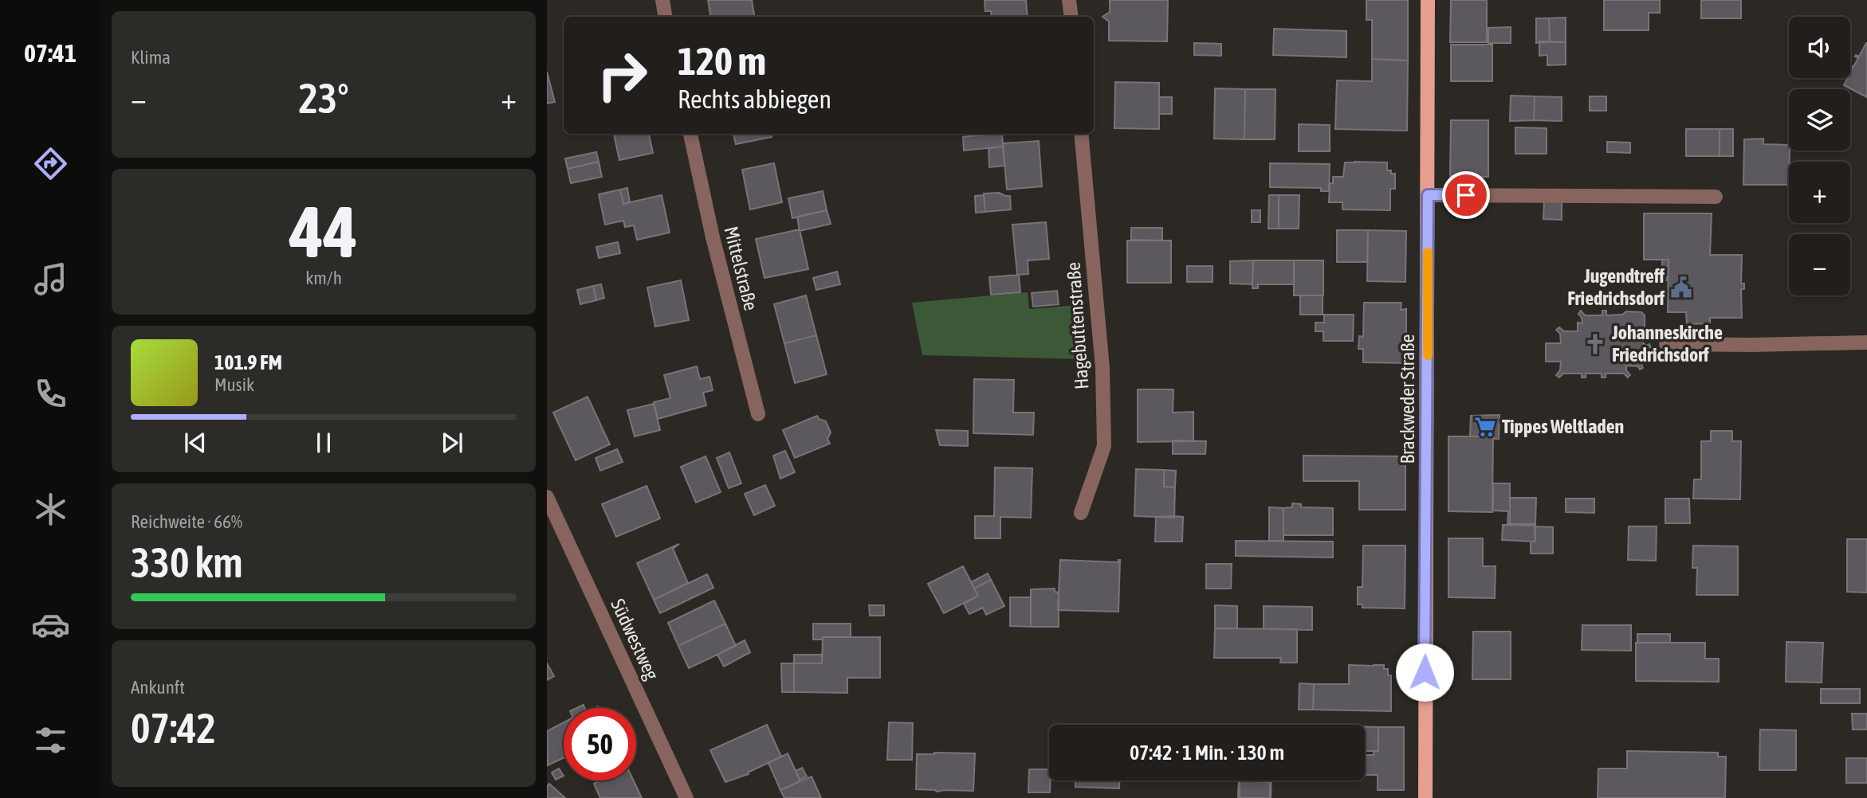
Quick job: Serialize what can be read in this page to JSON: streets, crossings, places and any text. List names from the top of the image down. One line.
{"streets":{"main road":["Brackweder Straße"],"street":["Mittelstraße","Hagebuttenstraße","Südwestweg"]},"places":{"public building":["Jugendtreff Friedrichsdorf"],"church":["Johanneskirche Friedrichsdorf"],"supermarket":["Tippes Weltladen"]},"page":{"tabs":"07:41","tile":["Klima",["44","km/h"],["Reichweite · 66%","330 km"],["Ankunft","07:42"]],"map_buttons":["+","−"],"turn":["120 m","Rechts abbiegen"],"heat":["−","23°","+"],"song":["101.9 FM","Musik"],"limit":"50","trip":"07:42 · 1 Min. · 130 m"}}
